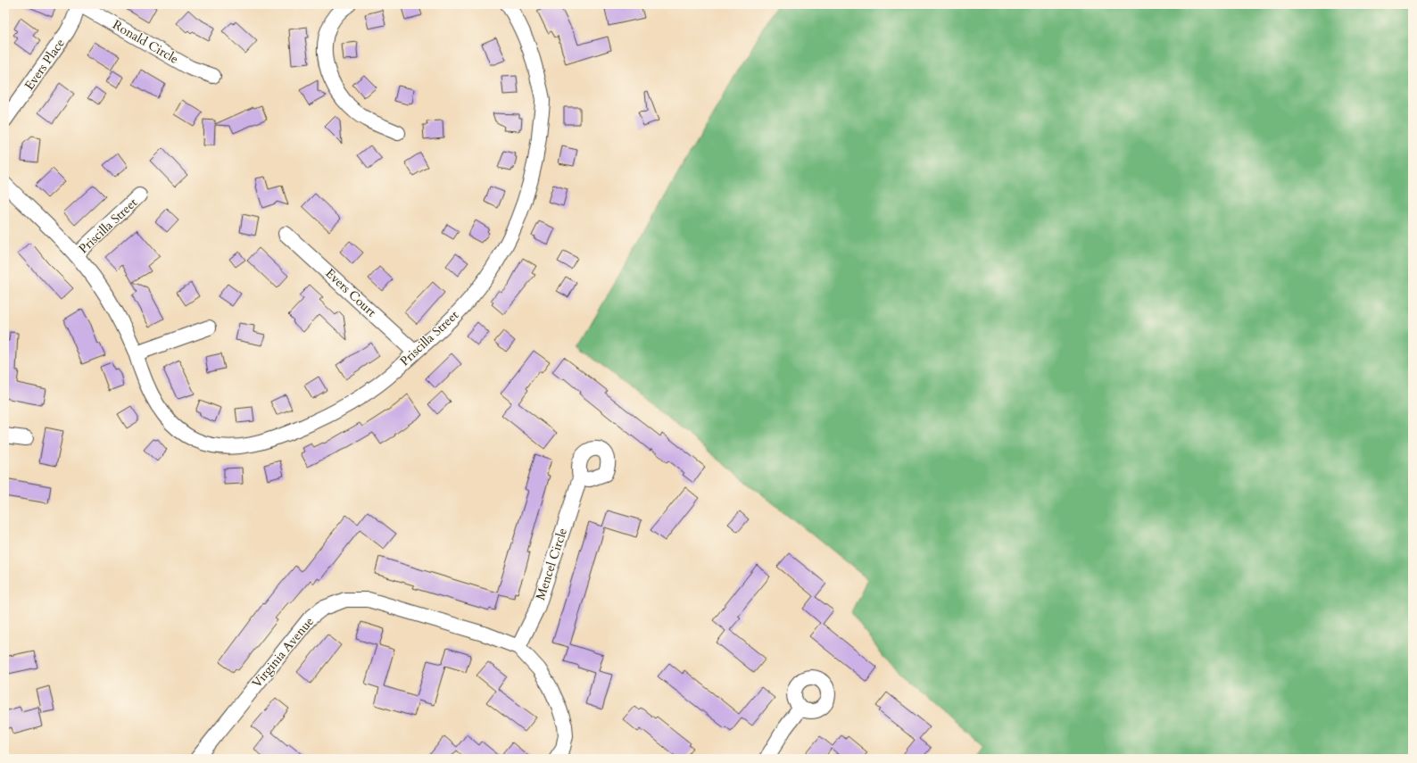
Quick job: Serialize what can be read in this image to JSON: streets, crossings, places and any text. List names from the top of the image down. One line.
{"streets":{"street":["Ronald Circle","Evers Place","Priscilla Street","Evers Court","Mencel Circle","Virginia Avenue"]},"crossings":[["Ronald Circle","Evers Place"],["Priscilla Street","Evers Court"],["Mencel Circle","Virginia Avenue"]]}
